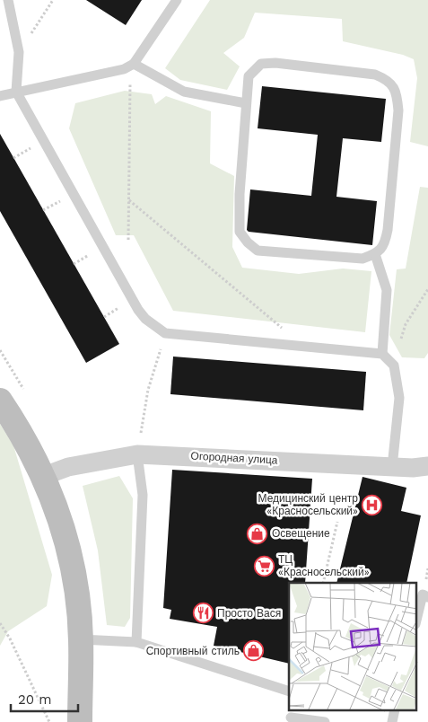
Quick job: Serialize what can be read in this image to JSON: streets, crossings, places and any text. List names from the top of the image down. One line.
{"streets":{"street":["Огородная улица"]},"places":{"hospital":["Медицинский центр «Красносельский»"],"shop":["Освещение","Спортивный стиль"],"supermarket":["ТЦ «Красносельский»"],"restaurant":["Просто Вася"]},"scale_bar":"20 m"}
